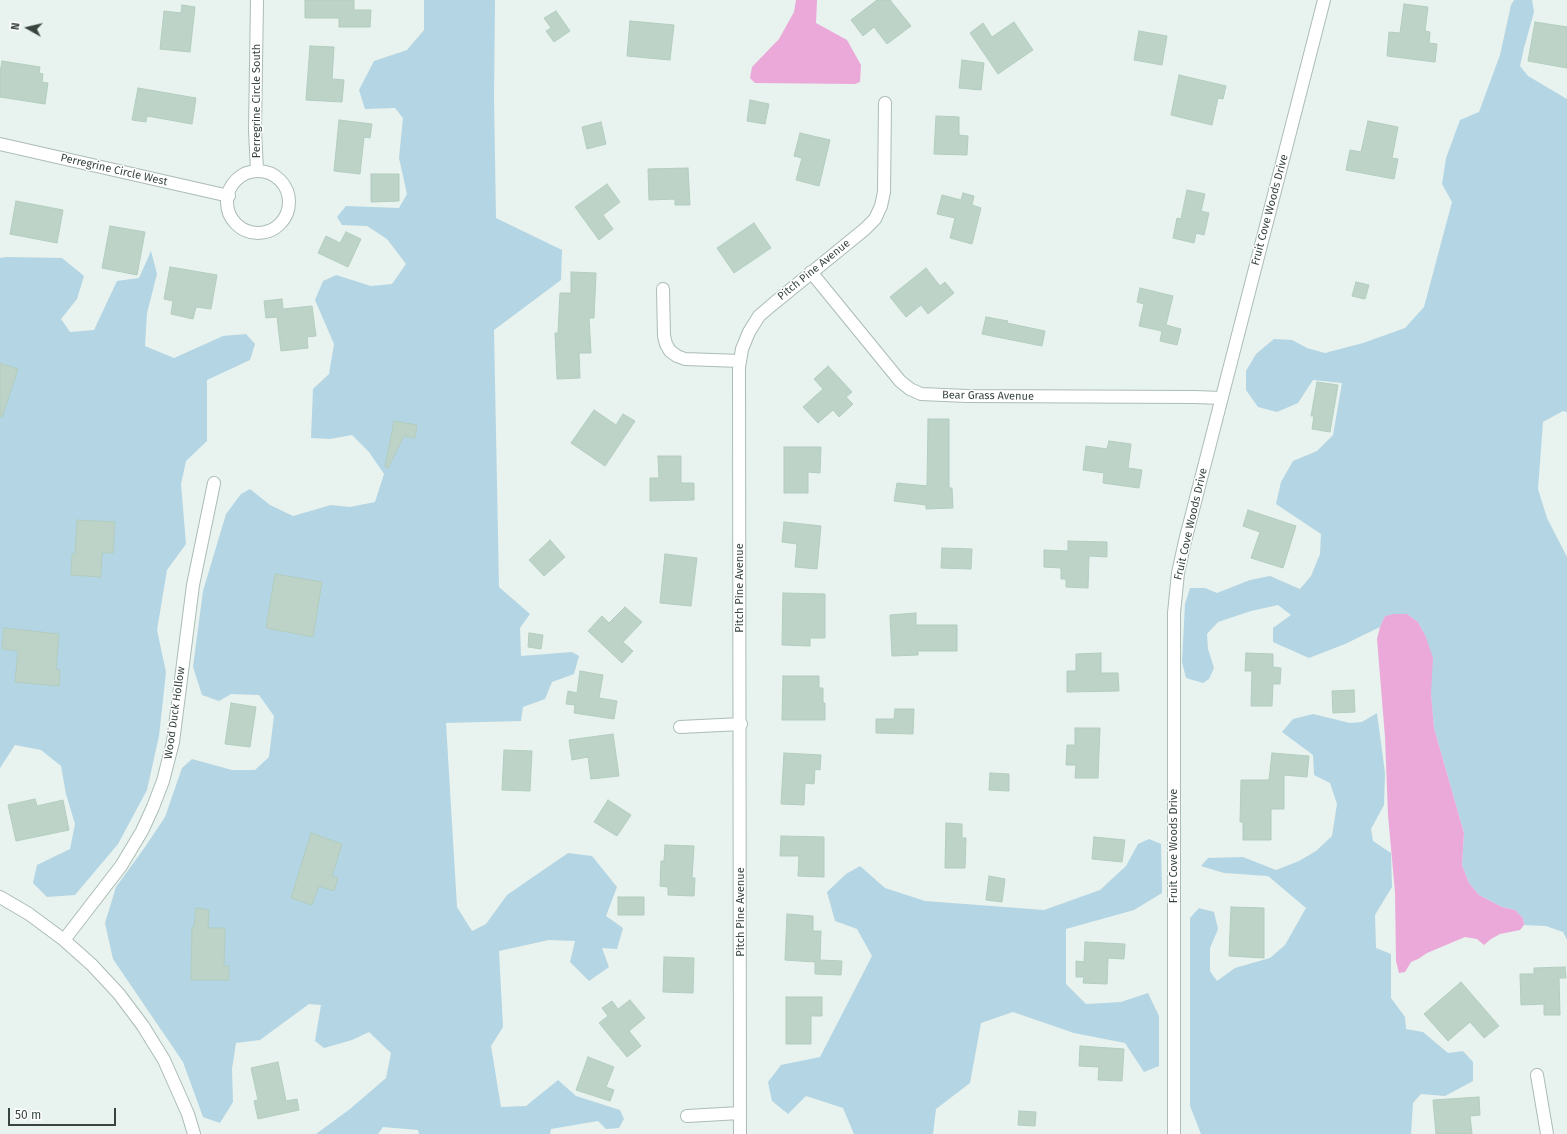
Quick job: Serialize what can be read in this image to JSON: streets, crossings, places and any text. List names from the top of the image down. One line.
{"streets":{"street":["Perregrine Circle South","Perregrine Circle West","Fruit Cove Woods Drive","Pitch Pine Avenue","Bear Grass Avenue","Wood Duck Hollow"]},"crossings":[["Perregrine Circle South","Perregrine Circle West"],["Fruit Cove Woods Drive","Bear Grass Avenue"],["Pitch Pine Avenue","Bear Grass Avenue"]],"scale_bar":"50 m","north":"left"}
